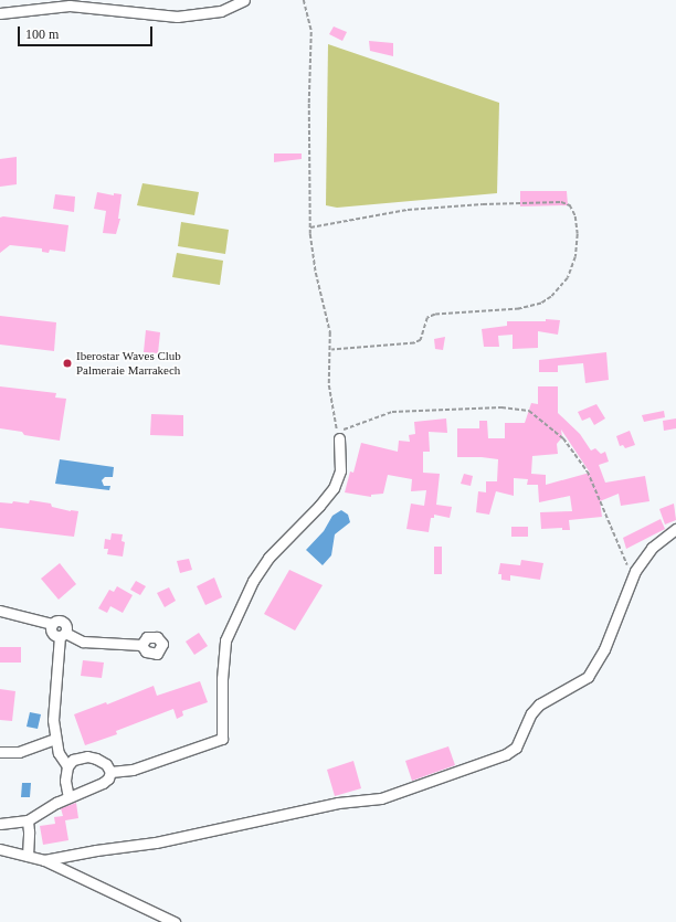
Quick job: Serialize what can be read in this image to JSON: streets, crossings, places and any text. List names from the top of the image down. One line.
{"places":["Iberostar Waves Club Palmeraie Marrakech"],"scale_bar":"100 m"}
